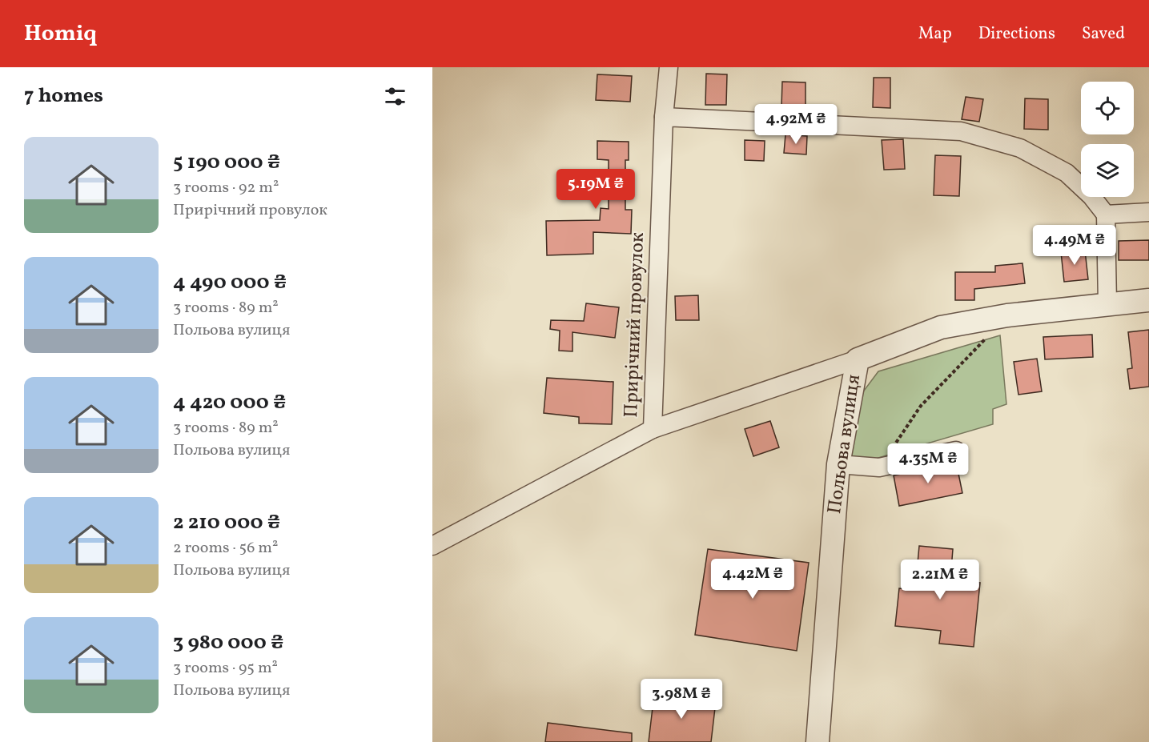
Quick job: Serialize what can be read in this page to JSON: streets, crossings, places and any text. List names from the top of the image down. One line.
{"streets":{"street":["Прирічний провулок","Польова вулиця"]},"page":{"header":"Homiq","nav":["Map","Directions","Saved"],"heading":"7 homes","price":["4.92M ₴","5.19M ₴","4.49M ₴","4.35M ₴","4.42M ₴","2.21M ₴","3.98M ₴"],"list":[{"name":"5 190 000 ₴","note":"3 rooms · 92 m² · Прирічний провулок"},{"name":"4 490 000 ₴","note":"3 rooms · 89 m² · Польова вулиця"},{"name":"4 420 000 ₴","note":"3 rooms · 89 m² · Польова вулиця"},{"name":"2 210 000 ₴","note":"2 rooms · 56 m² · Польова вулиця"},{"name":"3 980 000 ₴","note":"3 rooms · 95 m² · Польова вулиця"}]}}
